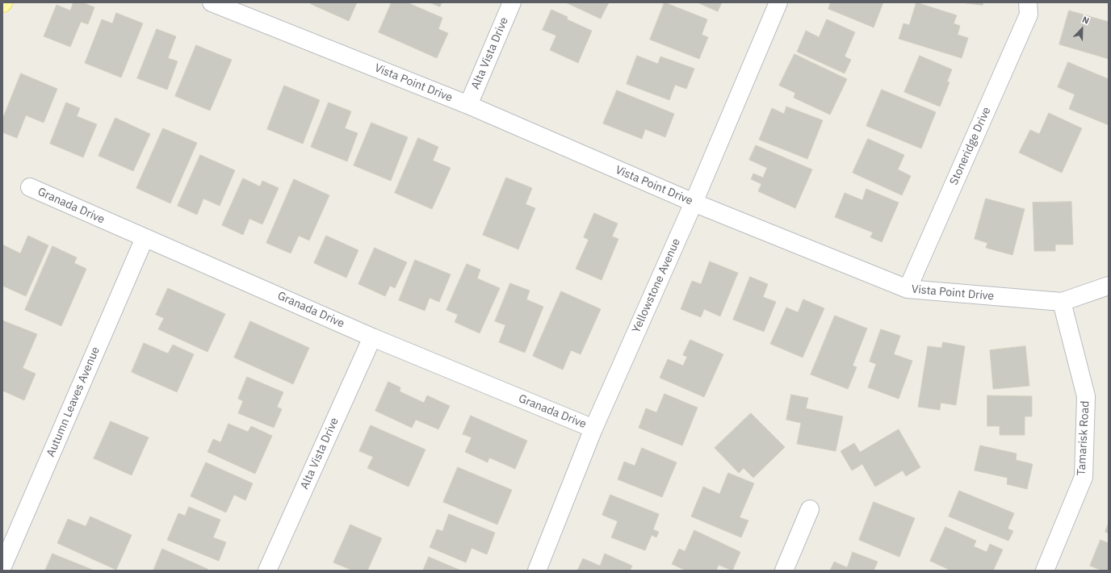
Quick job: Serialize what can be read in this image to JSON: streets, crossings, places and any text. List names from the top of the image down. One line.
{"streets":{"street":["Alta Vista Drive","Vista Point Drive","Stoneridge Drive","Granada Drive","Yellowstone Avenue","Autumn Leaves Avenue","Tamarisk Road"]},"crossings":[["Alta Vista Drive","Vista Point Drive"],["Alta Vista Drive","Granada Drive"],["Vista Point Drive","Stoneridge Drive"],["Vista Point Drive","Yellowstone Avenue"],["Vista Point Drive","Tamarisk Road"],["Granada Drive","Yellowstone Avenue"],["Granada Drive","Autumn Leaves Avenue"]],"north":"top right"}
